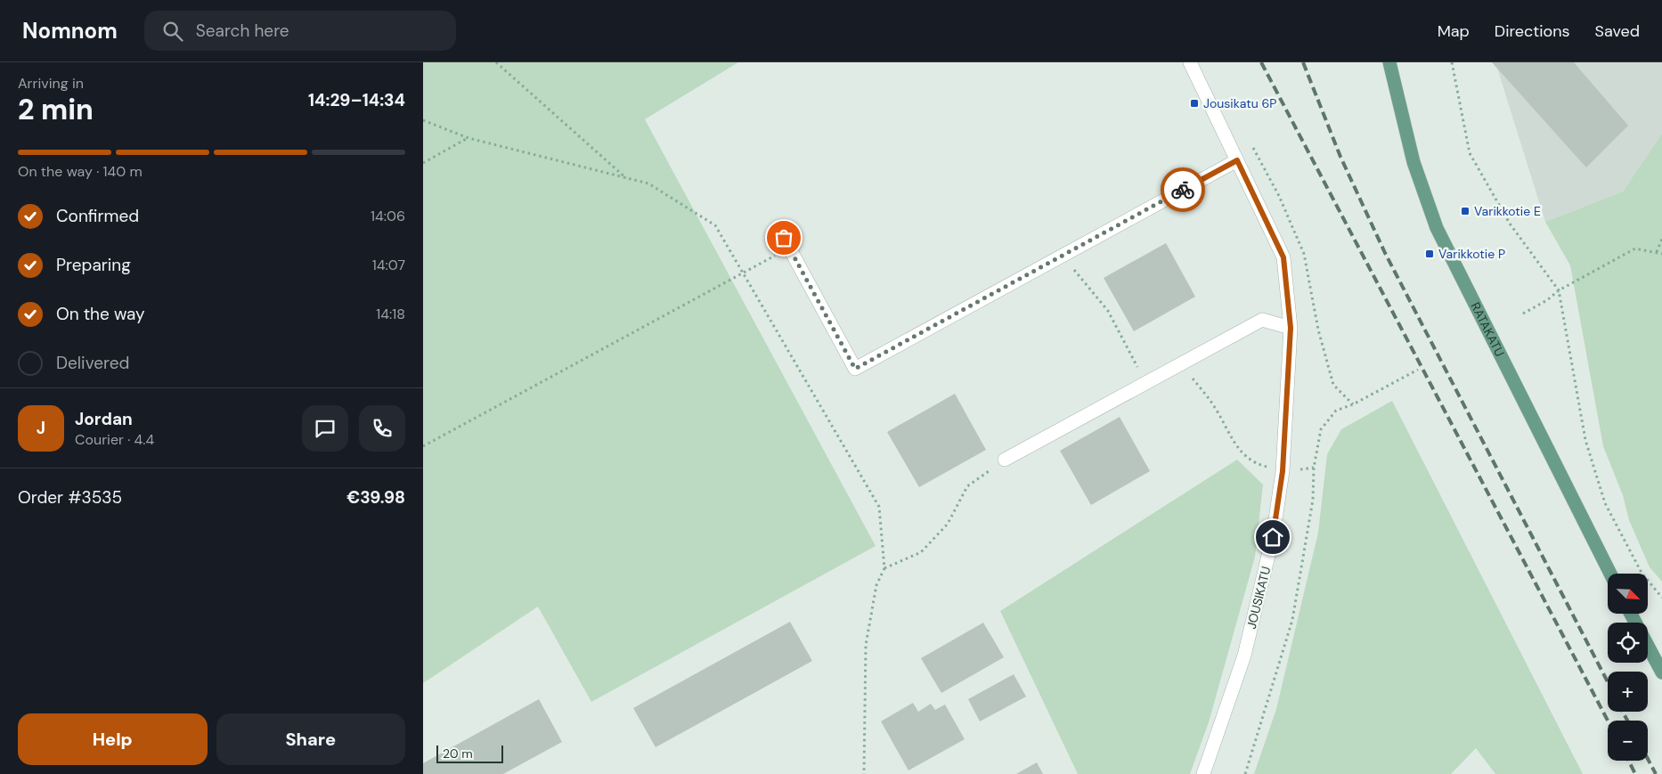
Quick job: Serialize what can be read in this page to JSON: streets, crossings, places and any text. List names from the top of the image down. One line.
{"streets":{"main road":["RATAKATU"],"street":["JOUSIKATU"]},"places":{"transit":["Jousikatu 6P","Varikkotie E","Varikkotie P"]},"scale_bar":"20 m","north":"bottom right","page":{"header":"Nomnom","search":"Search here","nav":["Map","Directions","Saved"],"heading":["2 min","Arriving in","14:29–14:34"],"panel":["Jordan","Courier · 4.4","Order #3535","€39.98"],"bar":"On the way · 140 m","list":[["Confirmed","14:06"],["Preparing","14:07"],["On the way","14:18"],"Delivered"],"round":"J","map_buttons":["+","−"],"buttons":["Help","Share"],"scale":"20 m"}}
